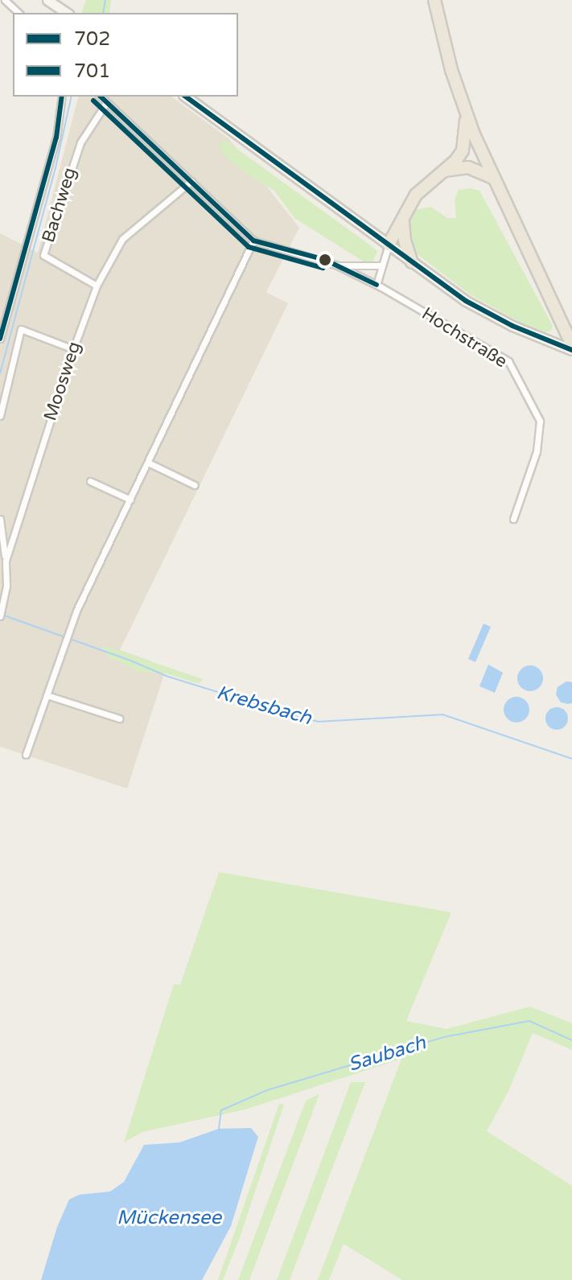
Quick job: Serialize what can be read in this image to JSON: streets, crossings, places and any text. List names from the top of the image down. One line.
{"streets":{"street":["Bachweg","Hochstraße","Moosweg"]},"crossings":[["Bachweg","Hochstraße"],["Bachweg","Moosweg"],["Hochstraße","Moosweg"]],"water":["Krebsbach","Saubach","Mückensee"],"lines":["transit line 702","transit line 701"],"legend":["702","701"]}
